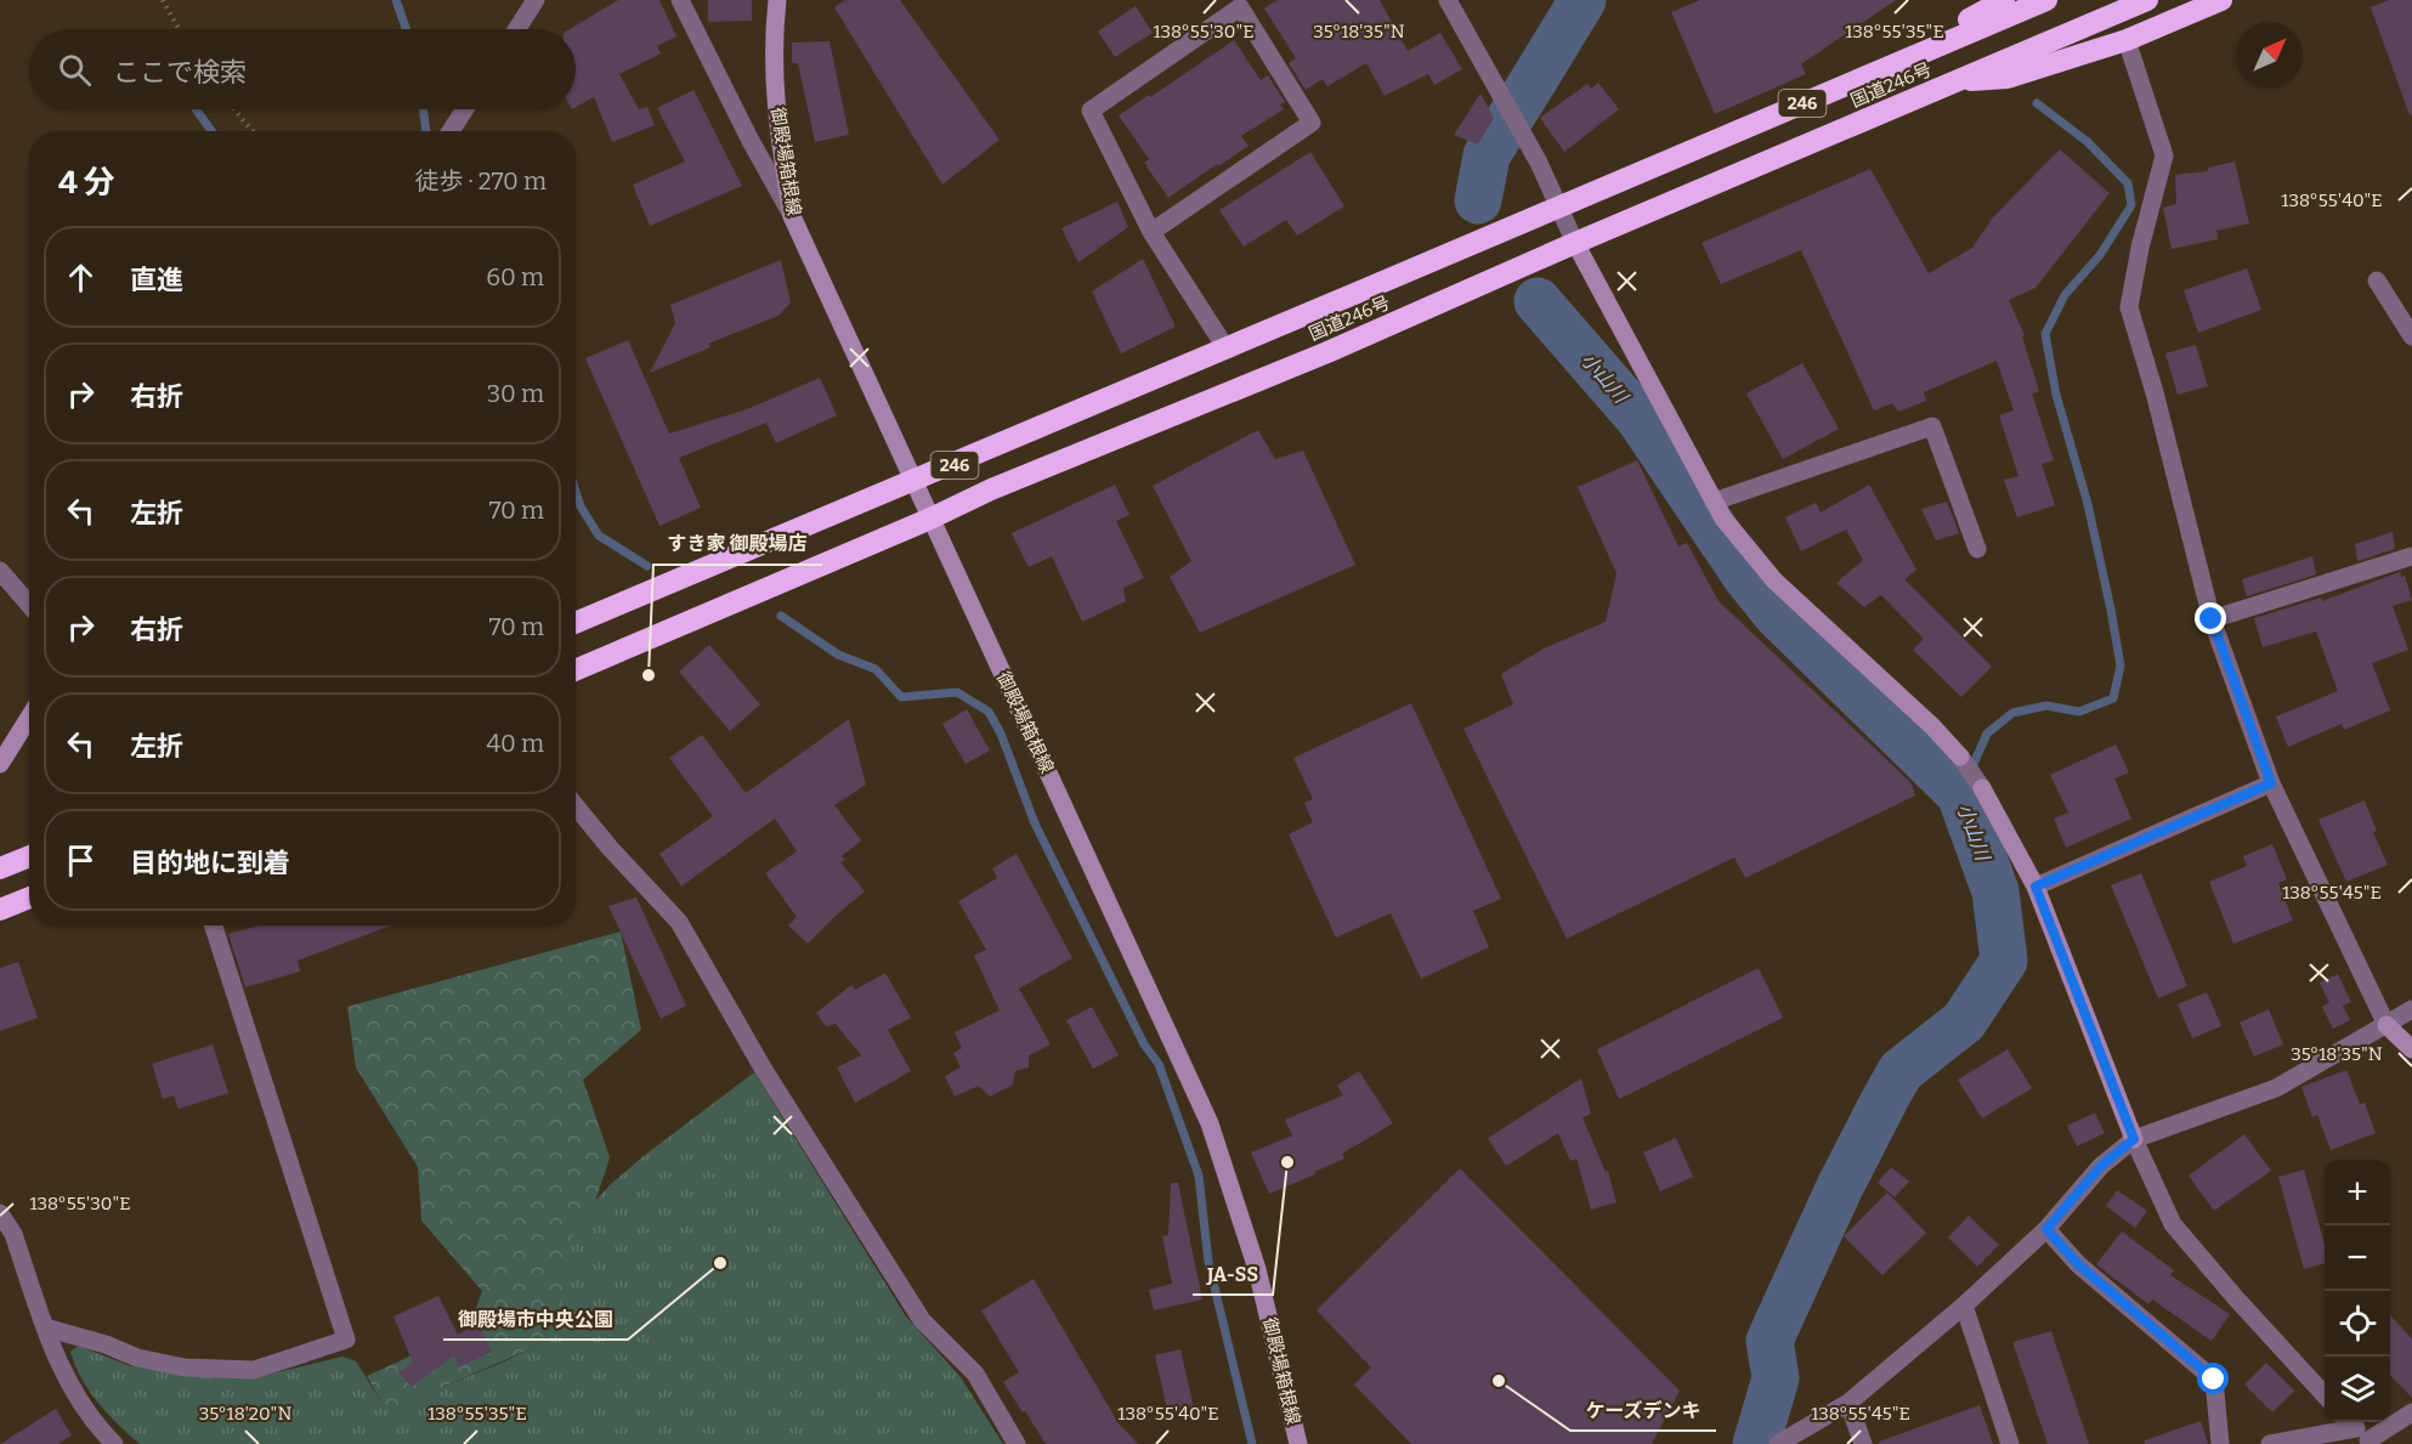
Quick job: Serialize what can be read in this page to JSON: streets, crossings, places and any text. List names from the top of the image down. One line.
{"streets":{"highway":["国道246号","246"],"main road":["御殿場箱根線"]},"crossings":[["国道246号","246"],["国道246号","御殿場箱根線"]],"water":["小山川"],"places":["すき家 御殿場店","JA-SS","御殿場市中央公園","ケーズデンキ"],"north":"top right","page":{"search":"ここで検索","heading":["4 分","徒歩 · 270 m"],"list":[["直進","60 m"],["右折","30 m"],["左折","70 m"],["右折","70 m"],["左折","40 m"],"目的地に到着"],"map_buttons":["+","−"]},"coordinates":["138°55'30\"E","35°18'35\"N","138°55'35\"E","138°55'40\"E","138°55'45\"E","35°18'20\"N"]}
